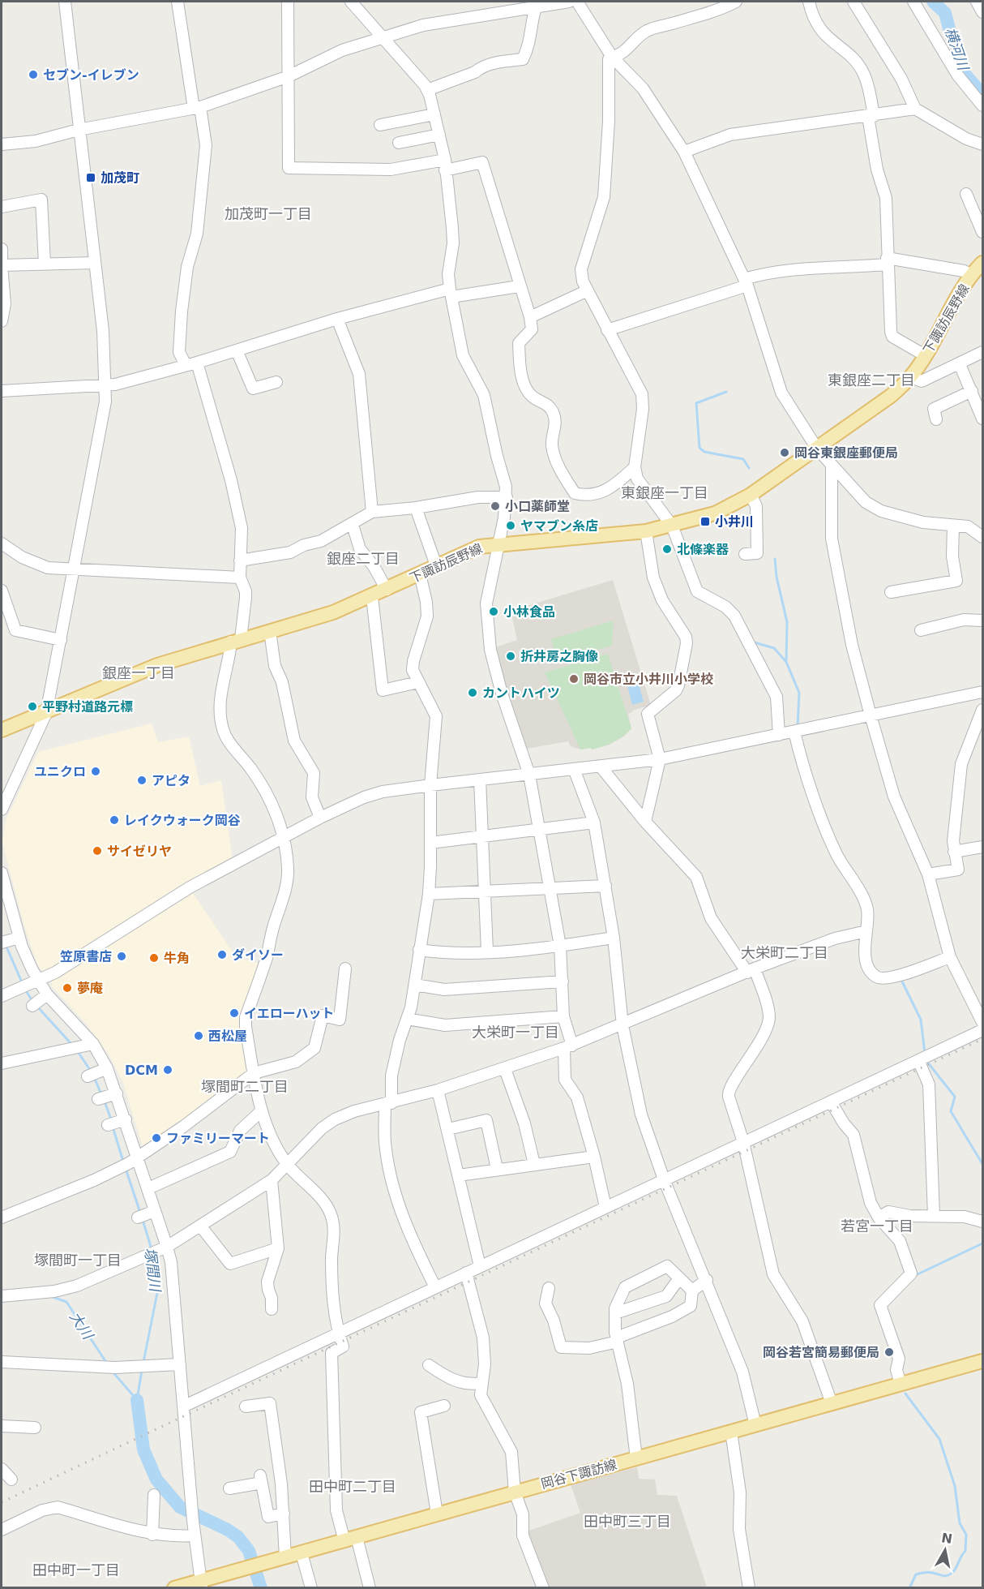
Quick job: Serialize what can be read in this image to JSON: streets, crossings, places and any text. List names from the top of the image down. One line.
{"streets":{"main road":["下諏訪辰野線","岡谷下諏訪線"]},"districts":["加茂町一丁目","東銀座二丁目","東銀座一丁目","銀座二丁目","銀座一丁目","大栄町二丁目","大栄町一丁目","塚間町二丁目","若宮一丁目","塚間町一丁目","田中町二丁目","田中町三丁目","田中町一丁目"],"water":["横河川","塚間川","大川"],"places":{"other":["セブン-イレブン","岡谷東銀座郵便局","小口薬師堂","ヤマブン糸店","北條楽器","小林食品","折井房之胸像","岡谷市立小井川小学校","カントハイツ","平野村道路元標","ユニクロ","アピタ","レイクウォーク岡谷","サイゼリヤ","ダイソー","笠原書店","牛角","夢庵","イエローハット","西松屋","DCM","ファミリーマート","岡谷若宮簡易郵便局"],"transit":["加茂町","小井川"]},"north":"top"}
